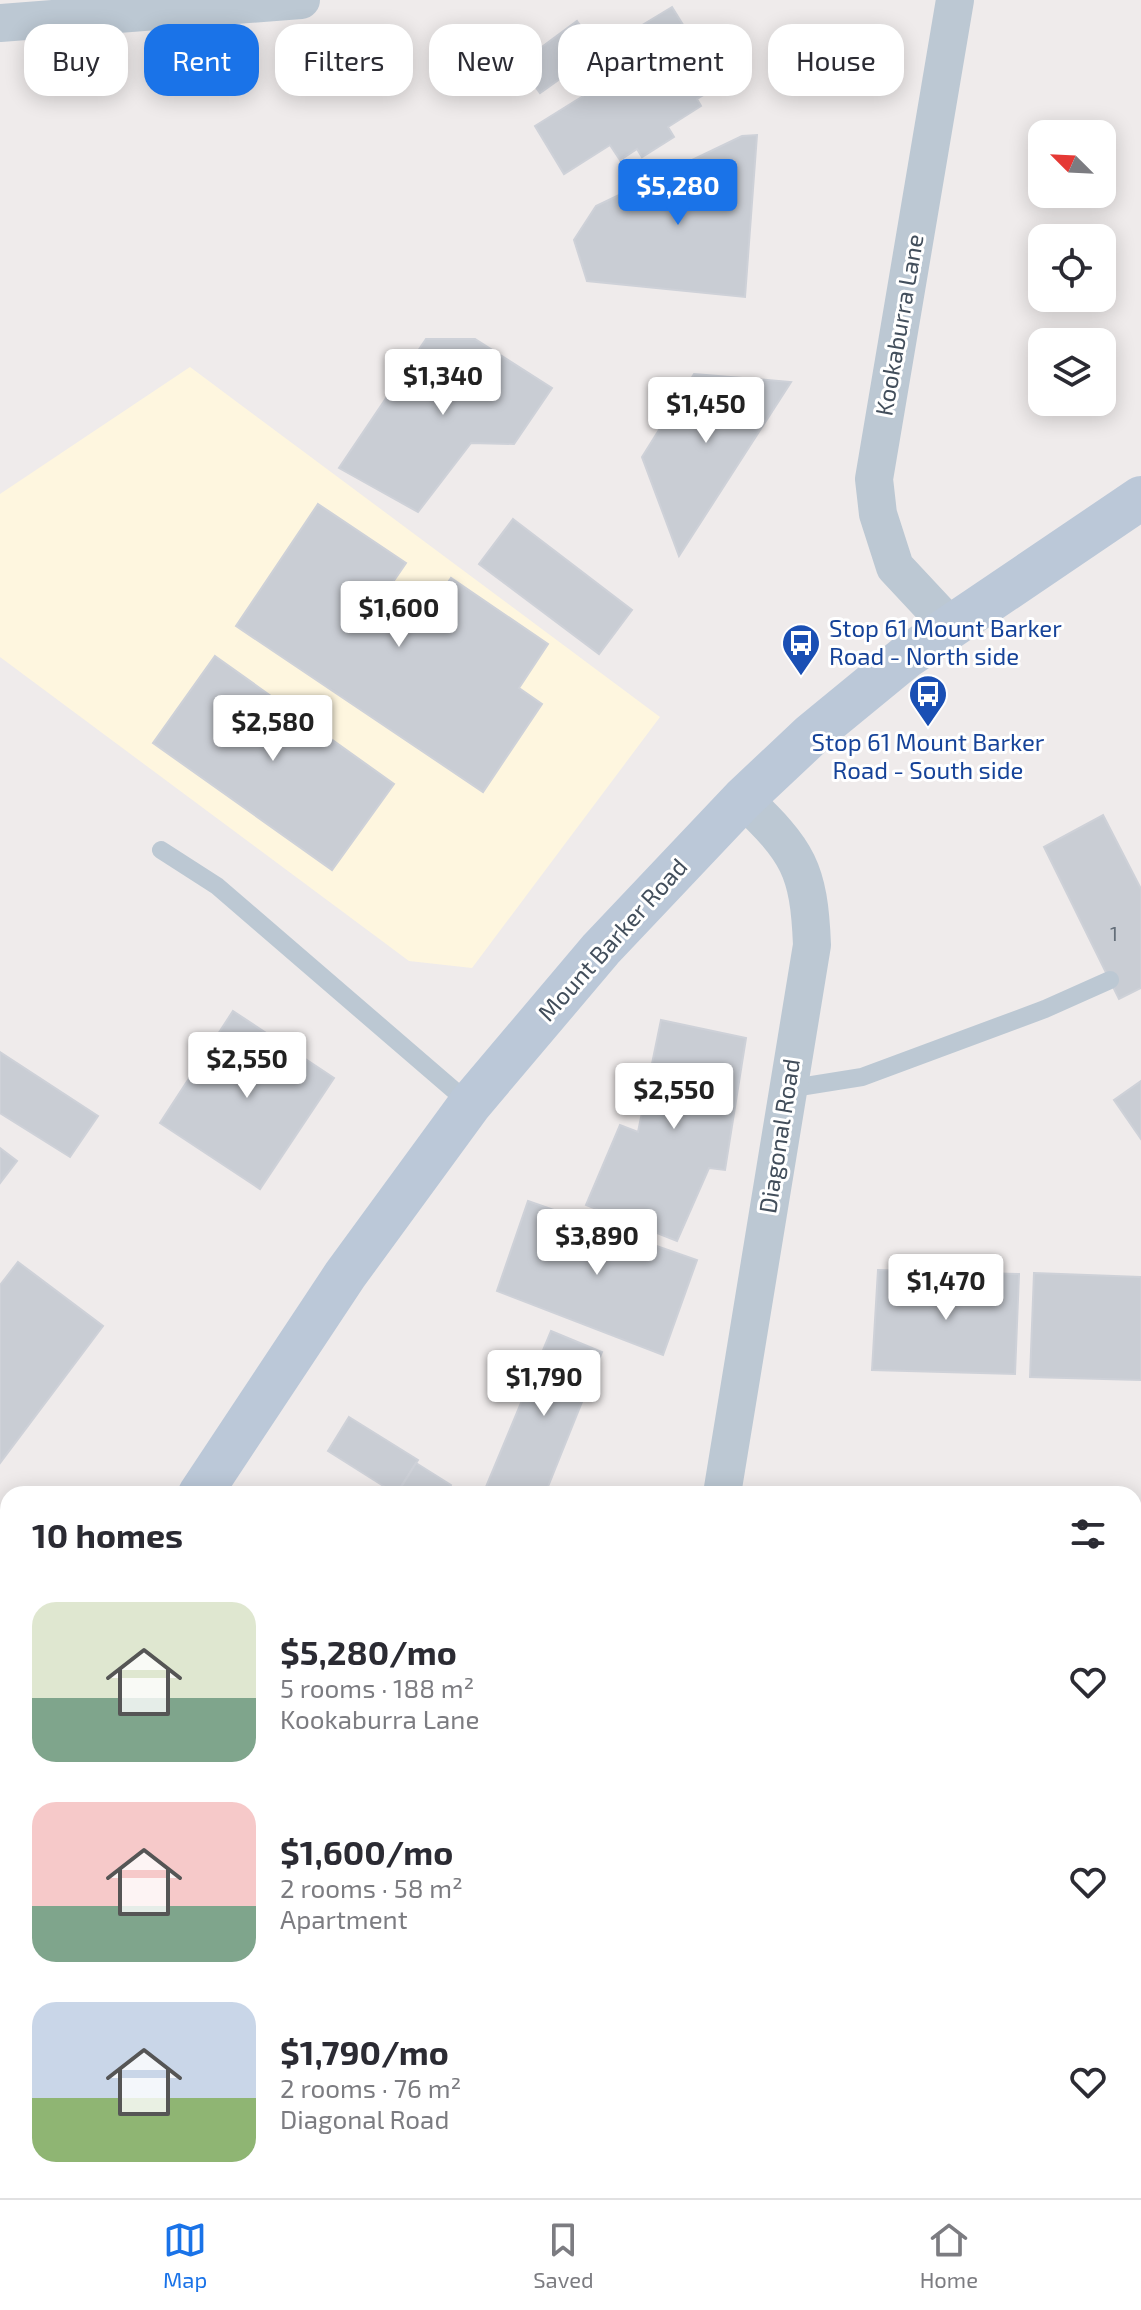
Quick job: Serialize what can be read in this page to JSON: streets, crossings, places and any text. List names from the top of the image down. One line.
{"streets":{"main road":["Mount Barker Road"],"street":["Kookaburra Lane","Diagonal Road"]},"crossings":[["Kookaburra Lane","Mount Barker Road"],["Mount Barker Road","Diagonal Road"]],"places":{"bus stop":["Stop 61 Mount Barker Road - North side","Stop 61 Mount Barker Road - South side"]},"house_numbers":["1"],"north":"top left","page":{"chip":["Buy","Rent","Filters","New","Apartment","House"],"price":["$5,280","$1,340","$1,450","$1,600","$2,580","$2,550","$2,550","$3,890","$1,470","$1,790"],"heading":"10 homes","list":[{"name":"$5,280/mo","note":"5 rooms · 188 m² · Kookaburra Lane"},{"name":"$1,600/mo","note":"2 rooms · 58 m² · Apartment"},{"name":"$1,790/mo","note":"2 rooms · 76 m² · Diagonal Road"}],"tabs":["Map","Saved","Home"]}}
